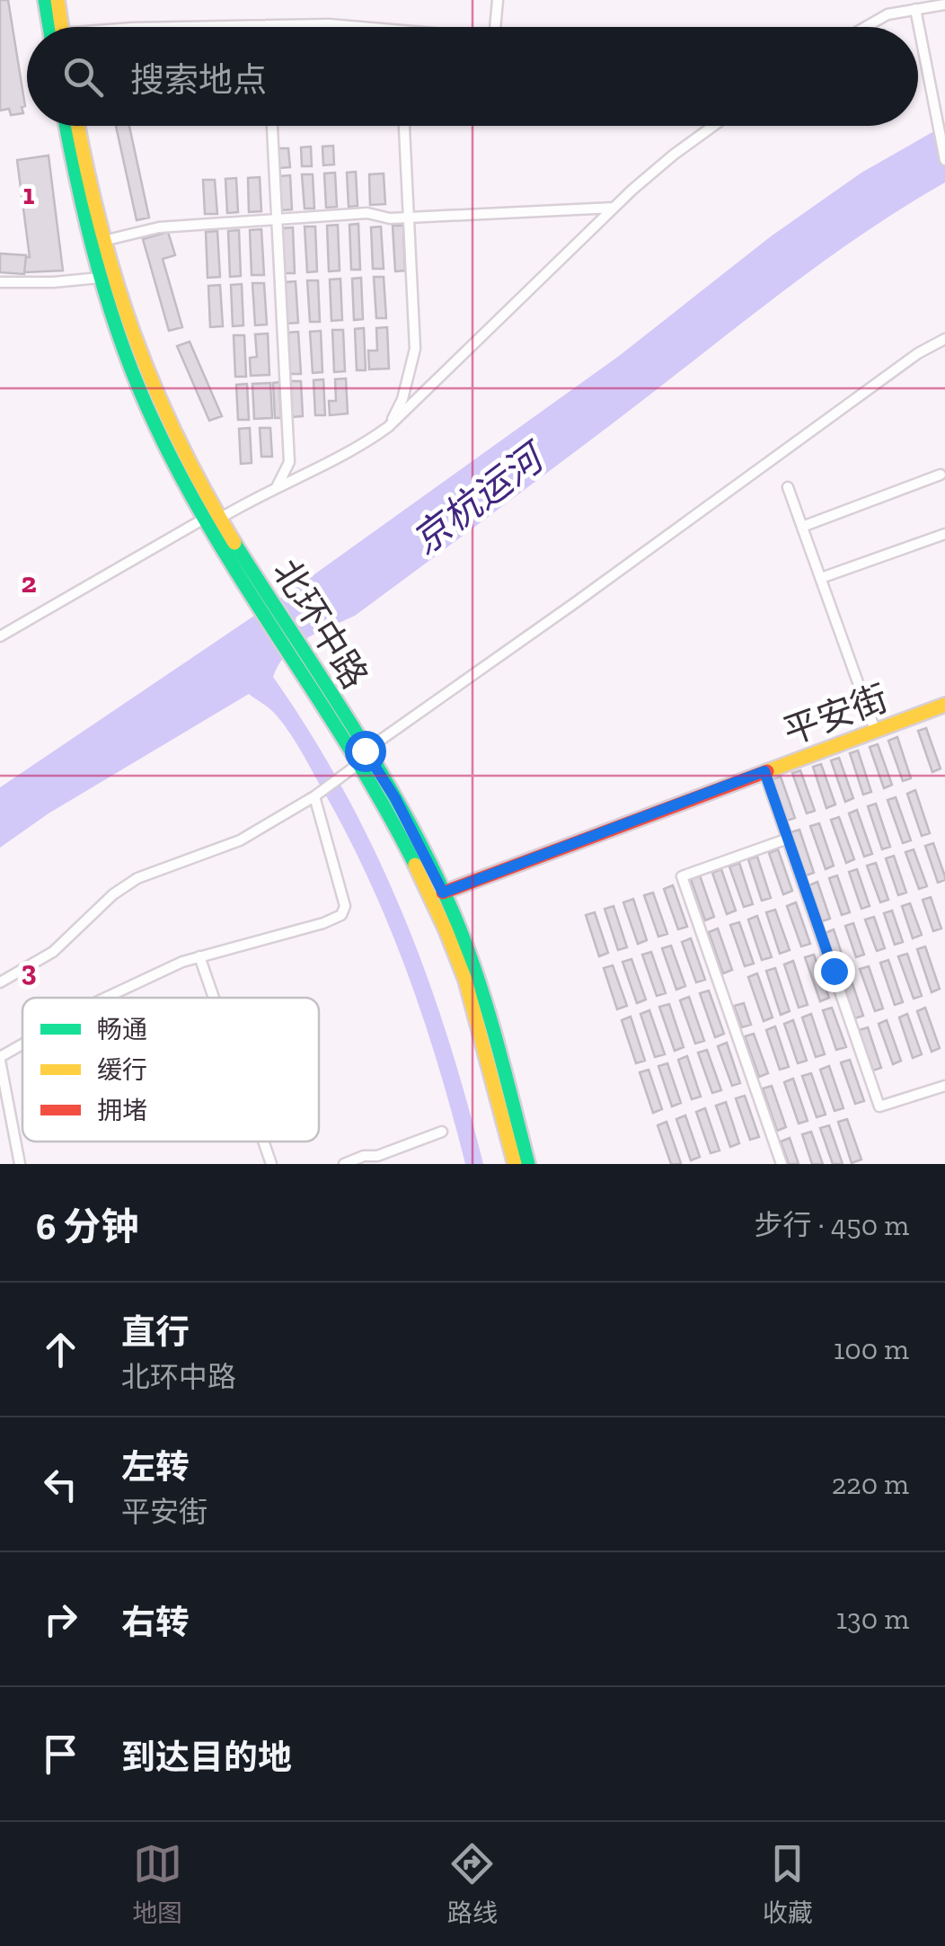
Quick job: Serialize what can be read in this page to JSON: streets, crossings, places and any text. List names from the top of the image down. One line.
{"streets":{"main road":["北环中路","平安街"]},"crossings":[["北环中路","平安街"]],"water":["京杭运河"],"legend":["畅通","缓行","拥堵"],"page":{"search":"搜索地点","heading":["6 分钟","步行 · 450 m"],"list":[["直行","北环中路","100 m"],["左转","平安街","220 m"],["右转","130 m"],"到达目的地"],"nav":["地图","路线","收藏"]},"grid":{"rows":["1","2","3"]}}
